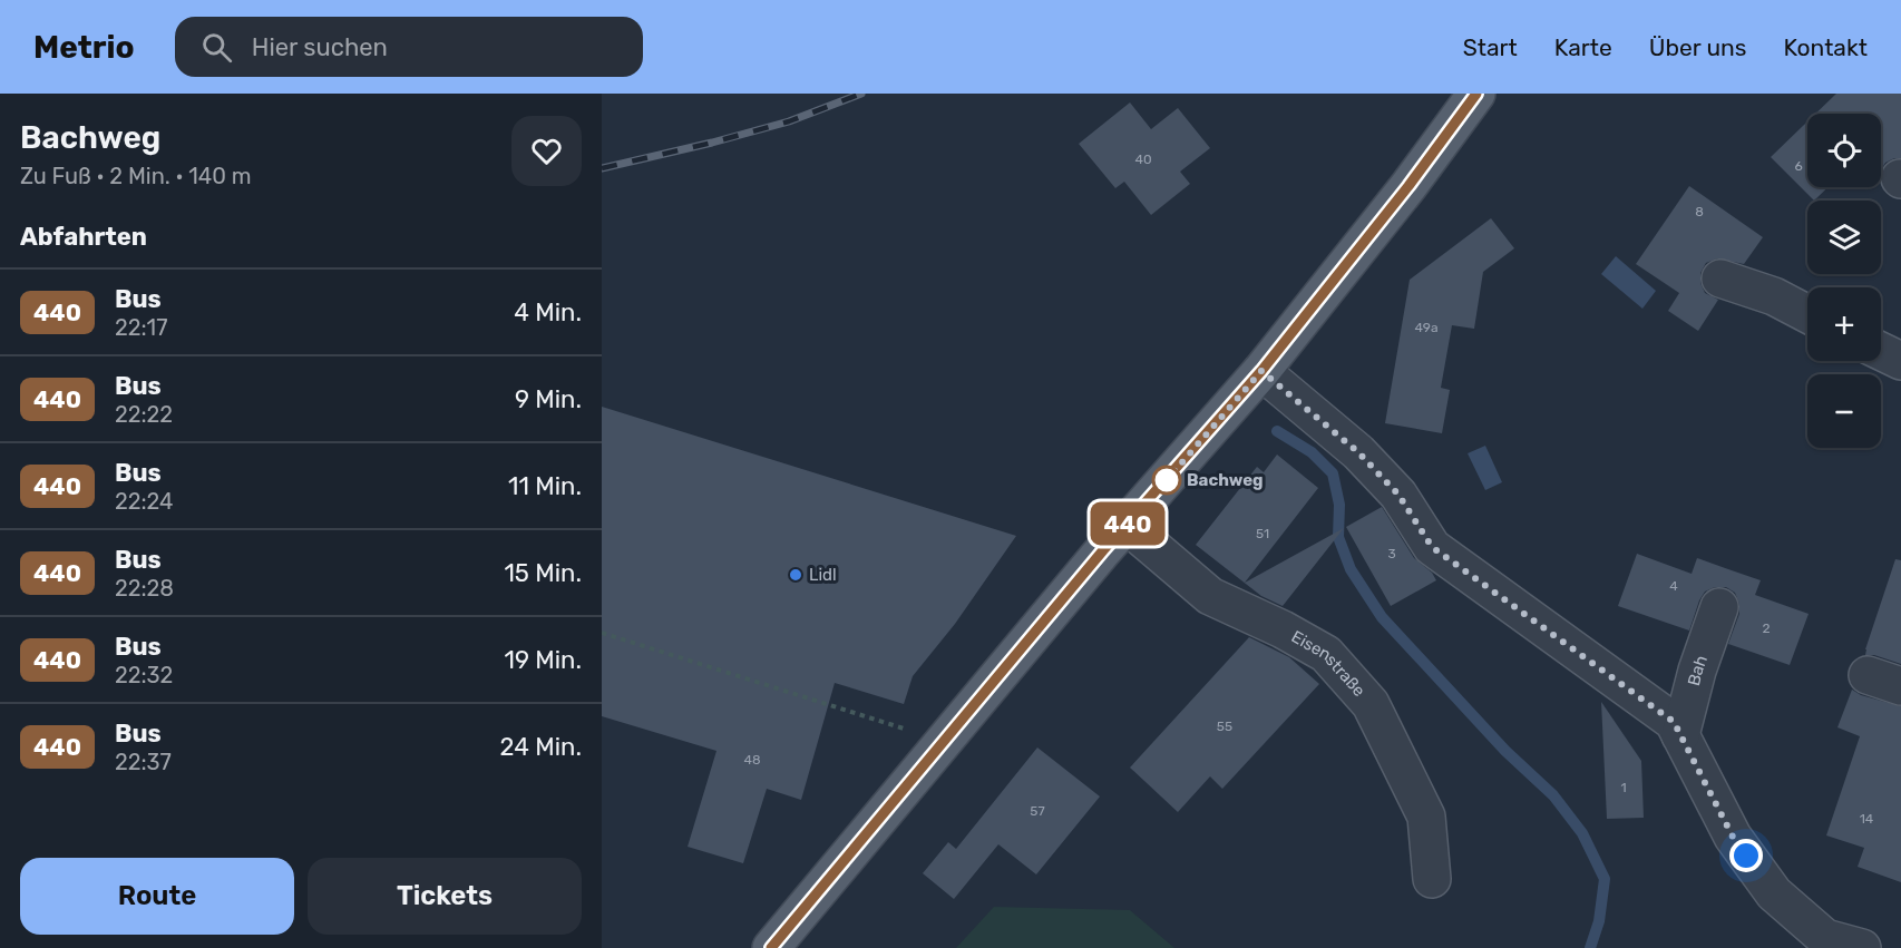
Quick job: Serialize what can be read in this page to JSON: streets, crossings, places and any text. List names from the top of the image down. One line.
{"streets":{"street":["Eisenstraße","Bah"]},"places":["Bachweg","Lidl"],"lines":["bus line 440"],"house_numbers":["40","6","8","49a","51","3","4","2","55","48","1","57","14"],"page":{"header":"Metrio","search":"Hier suchen","nav":["Start","Karte","Über uns","Kontakt"],"heading":[["Bachweg","Zu Fuß · 2 Min. · 140 m"],"Abfahrten"],"on_map":"440","map_buttons":["+","−"],"list":[{"mark":"440","name":"Bus","note":"22:17","value":"4 Min."},{"mark":"440","name":"Bus","note":"22:22","value":"9 Min."},{"mark":"440","name":"Bus","note":"22:24","value":"11 Min."},{"mark":"440","name":"Bus","note":"22:28","value":"15 Min."},{"mark":"440","name":"Bus","note":"22:32","value":"19 Min."},{"mark":"440","name":"Bus","note":"22:37","value":"24 Min."}],"buttons":["Route","Tickets"]}}
